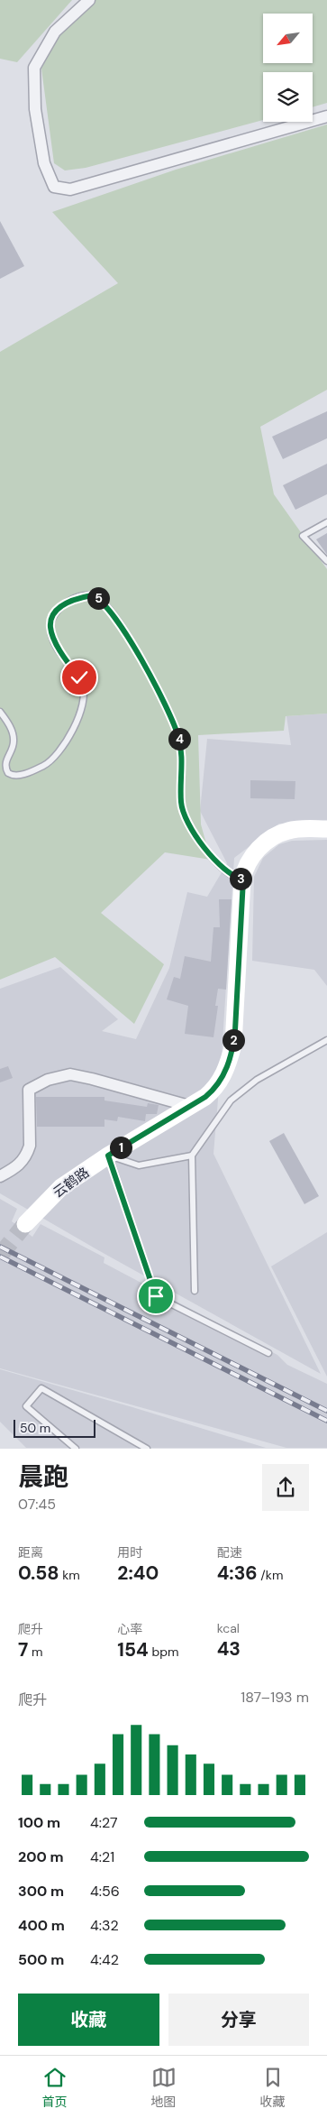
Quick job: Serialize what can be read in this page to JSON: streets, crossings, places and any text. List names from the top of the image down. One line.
{"streets":{"street":["云鹤路"]},"scale_bar":"50 m","north":"bottom left","page":{"pins":["5","4","3","2","1"],"scale":"50 m","heading":["晨跑","07:45"],"stats":[["距离","0.58 km"],["用时","2:40"],["配速","4:36 /km"],["爬升","7 m"],["心率","154 bpm"],["kcal","43"]],"chart":["爬升","187–193 m"],"list":[{"name":"100 m","note":"4:27"},{"name":"200 m","note":"4:21"},{"name":"300 m","note":"4:56"},{"name":"400 m","note":"4:32"},{"name":"500 m","note":"4:42"}],"buttons":["收藏","分享"],"tabs":["首页","地图","收藏"]}}
